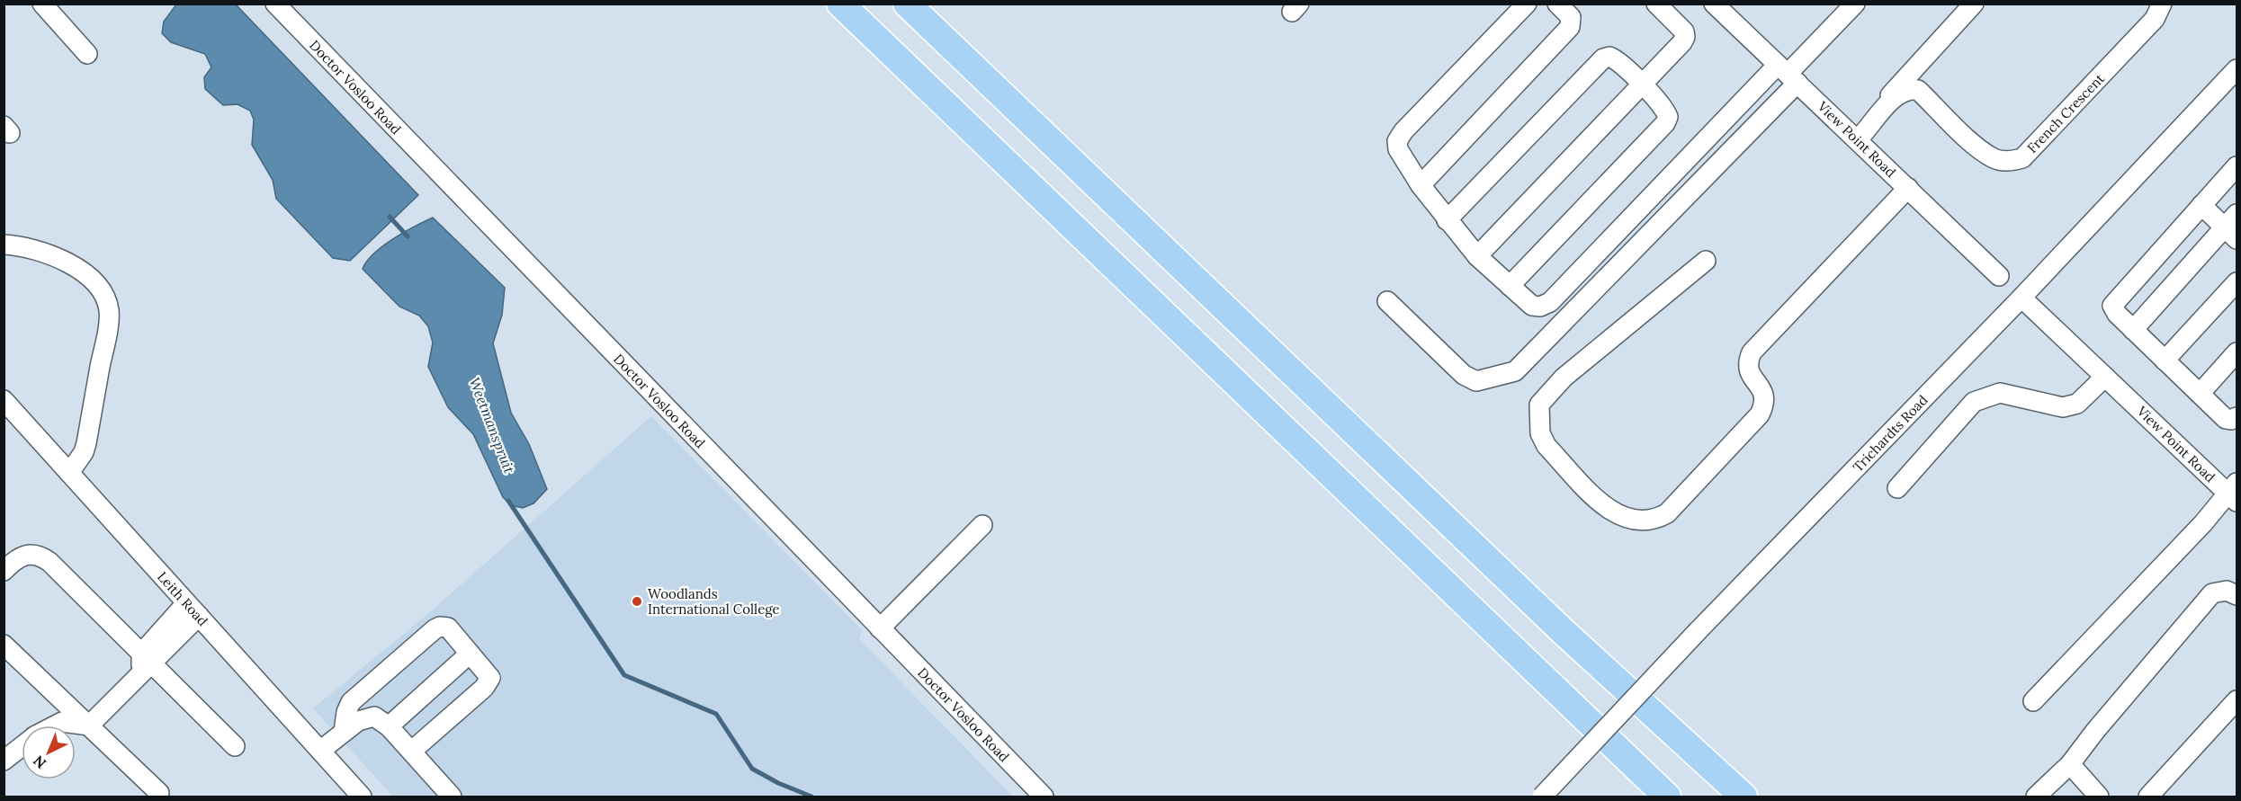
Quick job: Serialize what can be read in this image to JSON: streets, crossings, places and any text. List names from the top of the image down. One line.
{"streets":{"street":["Doctor Vosloo Road","French Crescent","View Point Road","Trichardts Road","Leith Road"]},"crossings":[["French Crescent","View Point Road"],["View Point Road","Trichardts Road"]],"water":["Weetmanspruit"],"places":["Woodlands International College"],"north":"bottom left"}
